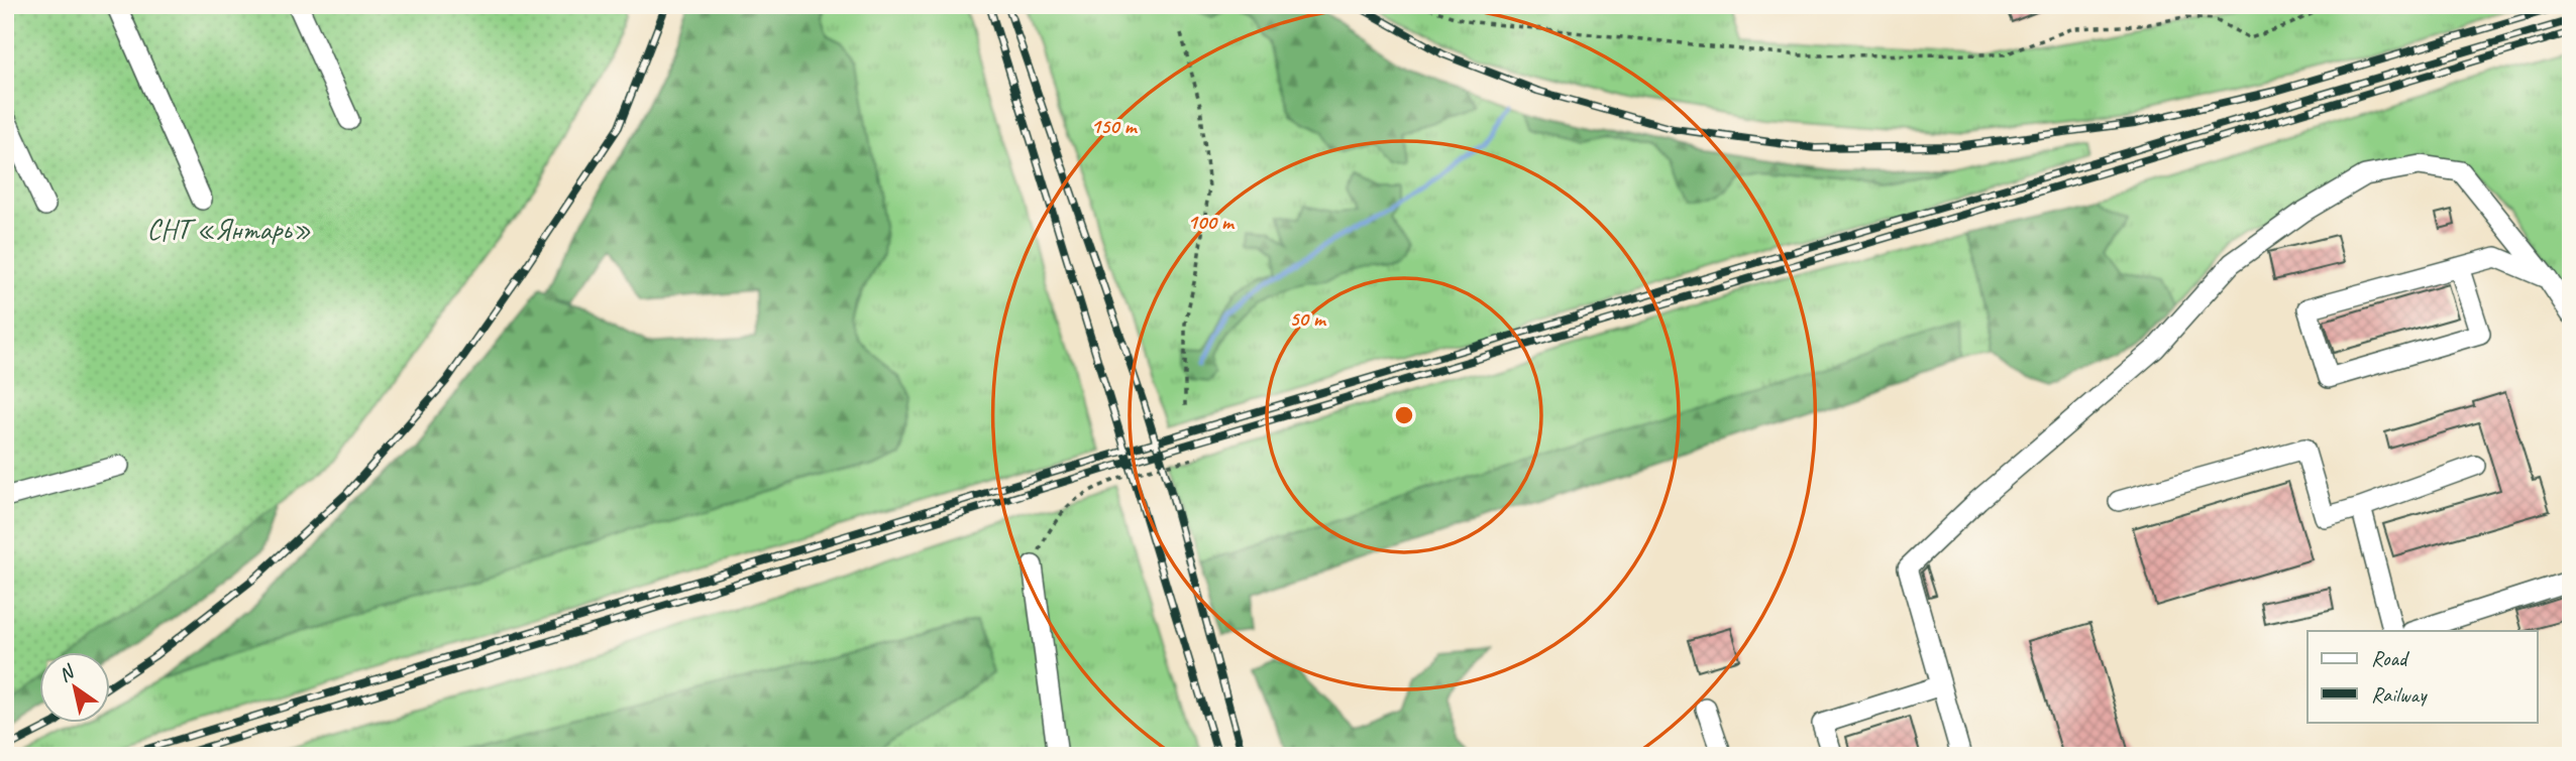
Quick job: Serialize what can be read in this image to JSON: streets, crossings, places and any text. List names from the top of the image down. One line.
{"parks":["СНТ «Янтарь»"],"legend":["Road","Railway"],"north":"top left","rings":["150 m","100 m","50 m"]}
